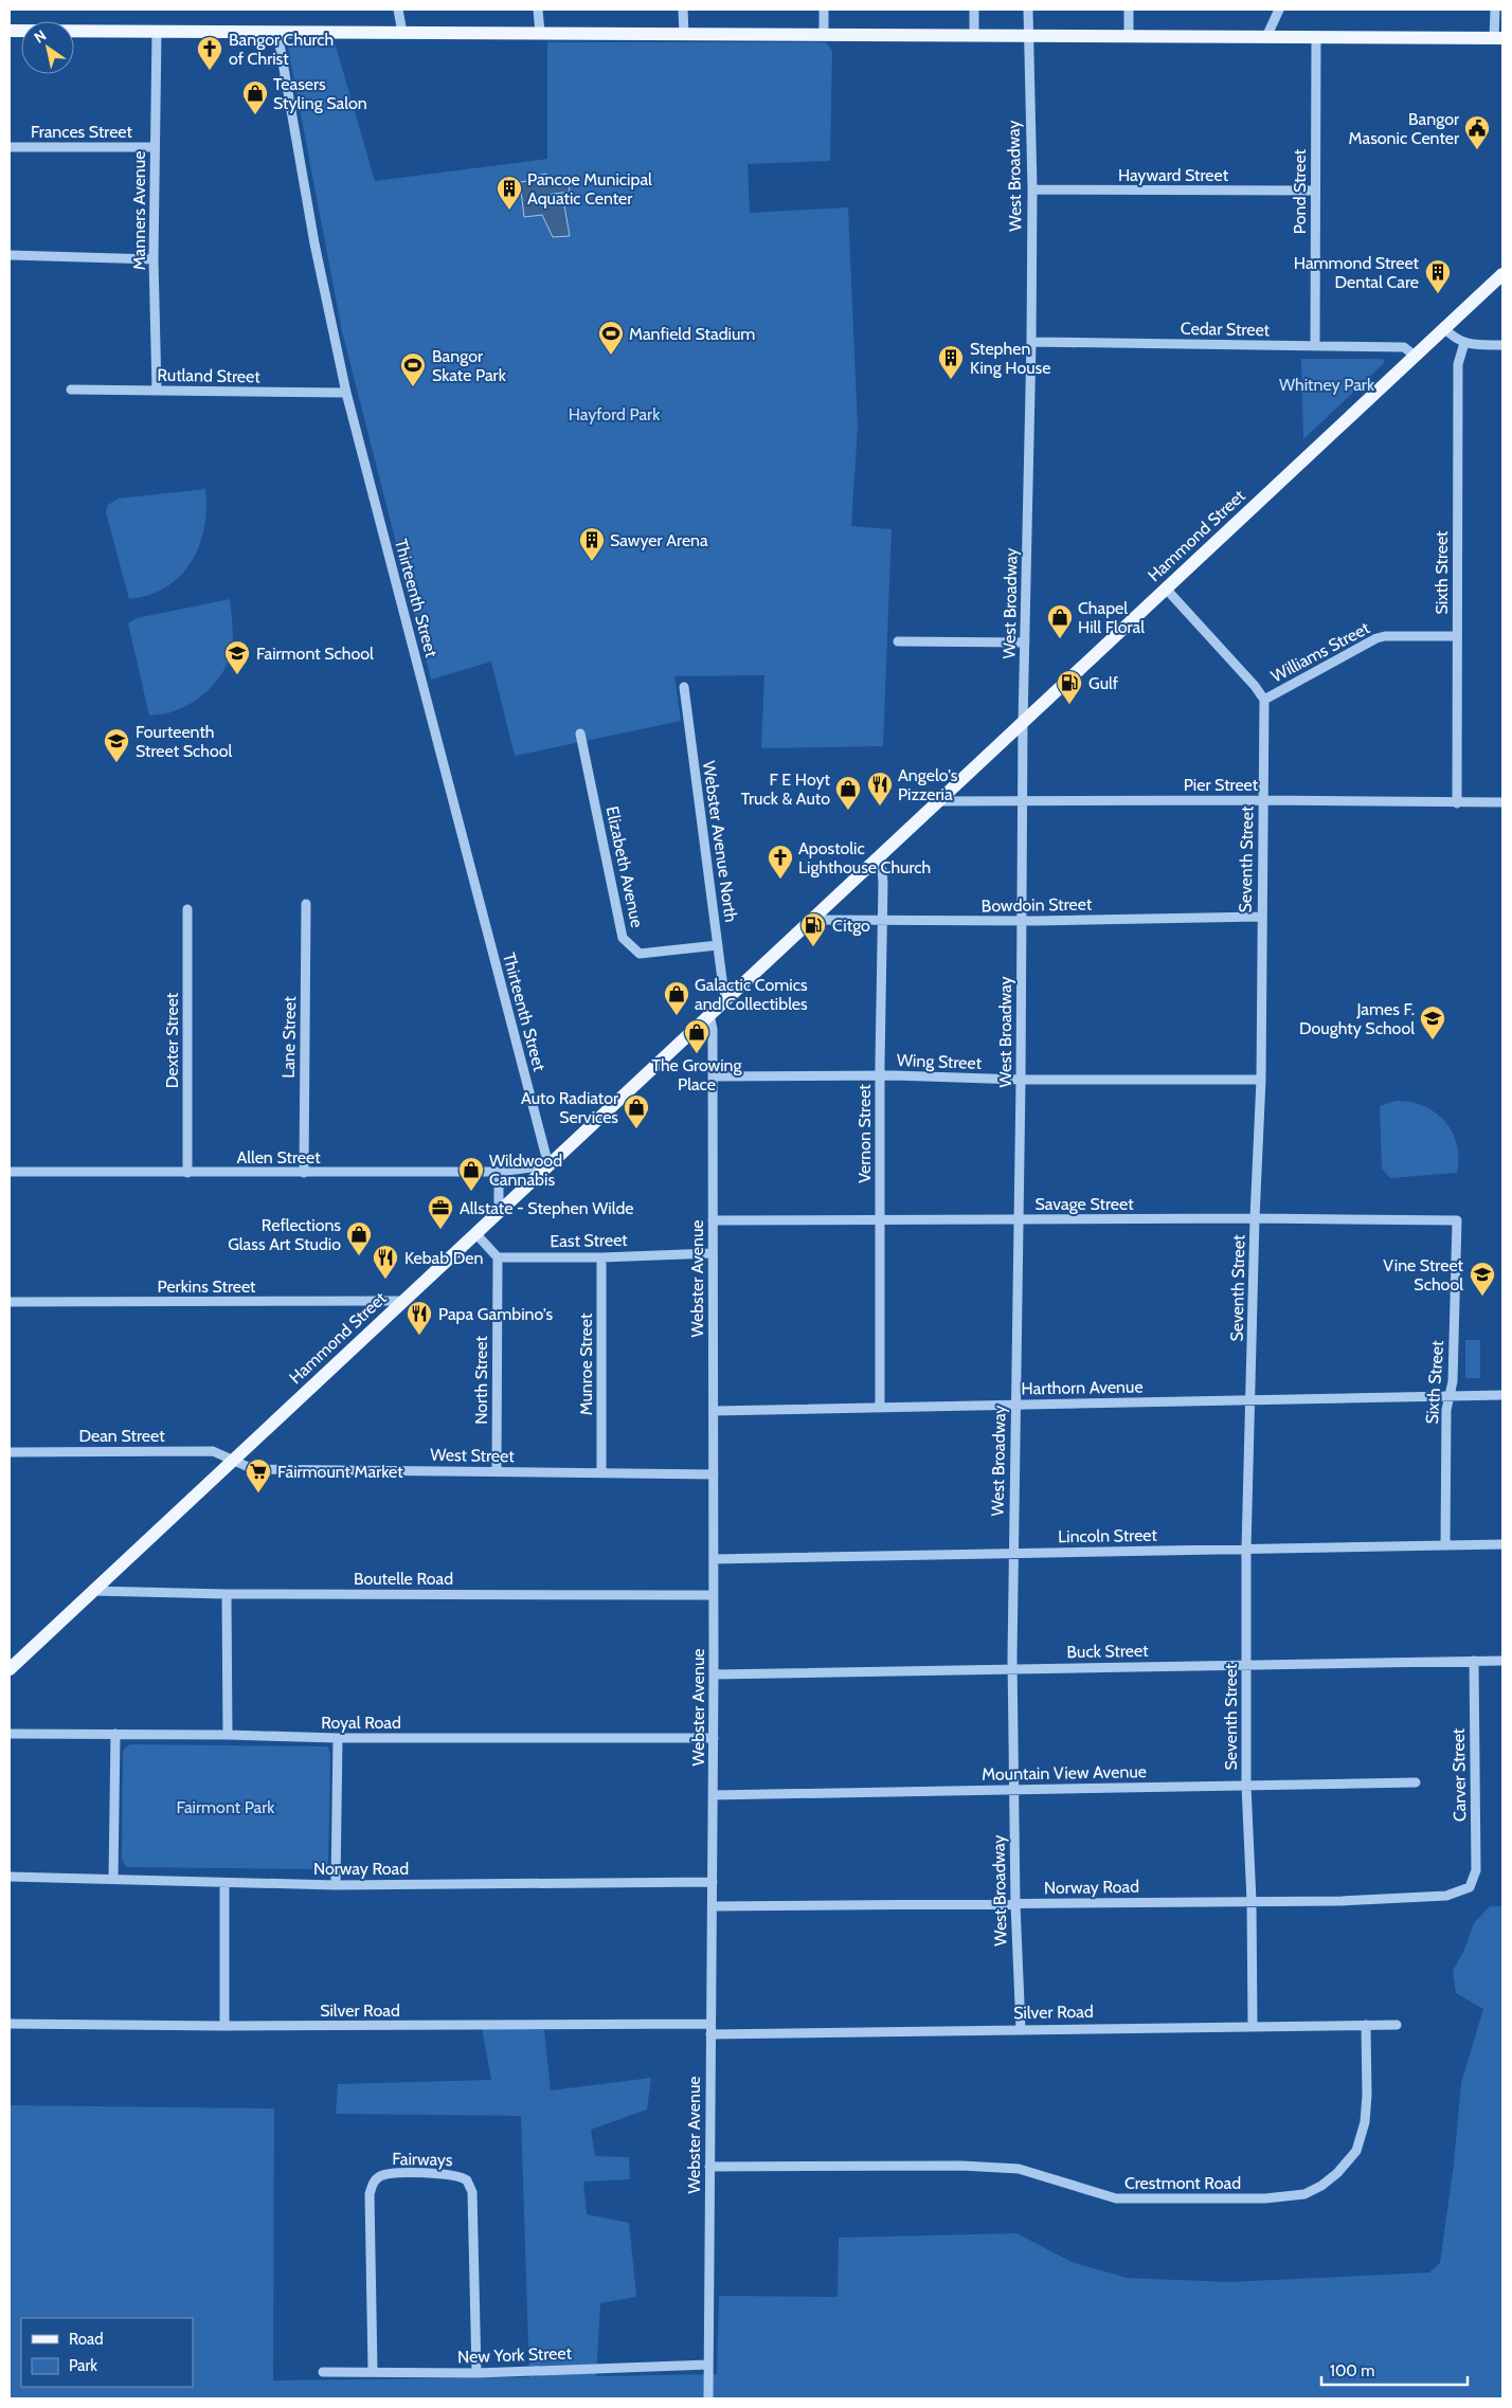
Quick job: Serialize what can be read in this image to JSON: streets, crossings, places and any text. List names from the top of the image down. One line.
{"streets":{"main road":["Hammond Street"],"street":["Frances Street","Hayward Street","West Broadway","Pond Street","Manners Avenue","Cedar Street","Rutland Street","Sixth Street","Thirteenth Street","Williams Street","Pier Street","Webster Avenue North","Seventh Street","Elizabeth Avenue","Bowdoin Street","Lane Street","Dexter Street","Wing Street","Vernon Street","Allen Street","Savage Street","East Street","Webster Avenue","Perkins Street","Munroe Street","North Street","Harthorn Avenue","Dean Street","West Street","Lincoln Street","Boutelle Road","Buck Street","Royal Road","Mountain View Avenue","Carver Street","Norway Road","Silver Road","Fairways","Crestmont Road","New York Street"]},"crossings":[["Frances Street","Manners Avenue"],["Hayward Street","West Broadway"],["Hayward Street","Pond Street"],["West Broadway","Cedar Street"],["West Broadway","Hammond Street"],["West Broadway","Pier Street"],["West Broadway","Bowdoin Street"],["West Broadway","Wing Street"],["West Broadway","Savage Street"],["West Broadway","Harthorn Avenue"],["West Broadway","Lincoln Street"],["West Broadway","Buck Street"],["West Broadway","Mountain View Avenue"],["West Broadway","Norway Road"],["West Broadway","Silver Road"],["Pond Street","Cedar Street"],["Manners Avenue","Rutland Street"],["Cedar Street","Hammond Street"],["Rutland Street","Thirteenth Street"],["Hammond Street","Thirteenth Street"],["Hammond Street","Pier Street"],["Hammond Street","Webster Avenue North"],["Hammond Street","Bowdoin Street"],["Hammond Street","Vernon Street"],["Hammond Street","Allen Street"],["Hammond Street","Webster Avenue"],["Hammond Street","Perkins Street"],["Hammond Street","Dean Street"],["Hammond Street","West Street"],["Hammond Street","Boutelle Road"],["Sixth Street","Williams Street"],["Sixth Street","Pier Street"],["Sixth Street","Savage Street"],["Sixth Street","Harthorn Avenue"],["Sixth Street","Lincoln Street"],["Thirteenth Street","Allen Street"],["Williams Street","Seventh Street"],["Pier Street","Seventh Street"],["Webster Avenue North","Elizabeth Avenue"],["Seventh Street","Bowdoin Street"],["Seventh Street","Wing Street"],["Seventh Street","Savage Street"],["Seventh Street","Harthorn Avenue"],["Seventh Street","Lincoln Street"],["Seventh Street","Buck Street"],["Seventh Street","Mountain View Avenue"],["Seventh Street","Norway Road"],["Seventh Street","Silver Road"],["Bowdoin Street","Vernon Street"],["Lane Street","Allen Street"],["Dexter Street","Allen Street"],["Wing Street","Vernon Street"],["Wing Street","Webster Avenue"],["Vernon Street","Savage Street"],["Vernon Street","Harthorn Avenue"],["Savage Street","Webster Avenue"],["East Street","Webster Avenue"],["East Street","Munroe Street"],["East Street","North Street"],["Webster Avenue","Harthorn Avenue"],["Webster Avenue","West Street"],["Webster Avenue","Lincoln Street"],["Webster Avenue","Boutelle Road"],["Webster Avenue","Buck Street"],["Webster Avenue","Royal Road"],["Webster Avenue","Mountain View Avenue"],["Webster Avenue","Norway Road"],["Webster Avenue","Silver Road"],["Webster Avenue","Crestmont Road"],["Webster Avenue","New York Street"],["Munroe Street","West Street"],["North Street","West Street"],["Dean Street","West Street"],["Buck Street","Carver Street"],["Carver Street","Norway Road"],["Silver Road","Crestmont Road"],["Fairways","New York Street"]],"parks":["Whitney Park","Hayford Park","Fairmont Park"],"places":{"church":["Bangor Church of Christ","Apostolic Lighthouse Church"],"shop":["Teasers Styling Salon","Chapel Hill Floral","F E Hoyt Truck & Auto","Galactic Comics and Collectibles","The Growing Place","Auto Radiator Services","Wildwood Cannabis","Reflections Glass Art Studio"],"public building":["Bangor Masonic Center"],"building":["Pancoe Municipal Aquatic Center","Hammond Street Dental Care","Stephen King House","Sawyer Arena"],"sports":["Manfield Stadium","Bangor Skate Park"],"school or university":["Fairmont School","Fourteenth Street School","James F. Doughty School","Vine Street School"],"fuel station":["Gulf","Citgo"],"restaurant":["Angelo's Pizzeria","Kebab Den","Papa Gambino's"],"office":["Allstate - Stephen Wilde"],"supermarket":["Fairmount Market"]},"legend":["Road","Park"],"scale_bar":"100 m","north":"top left"}
